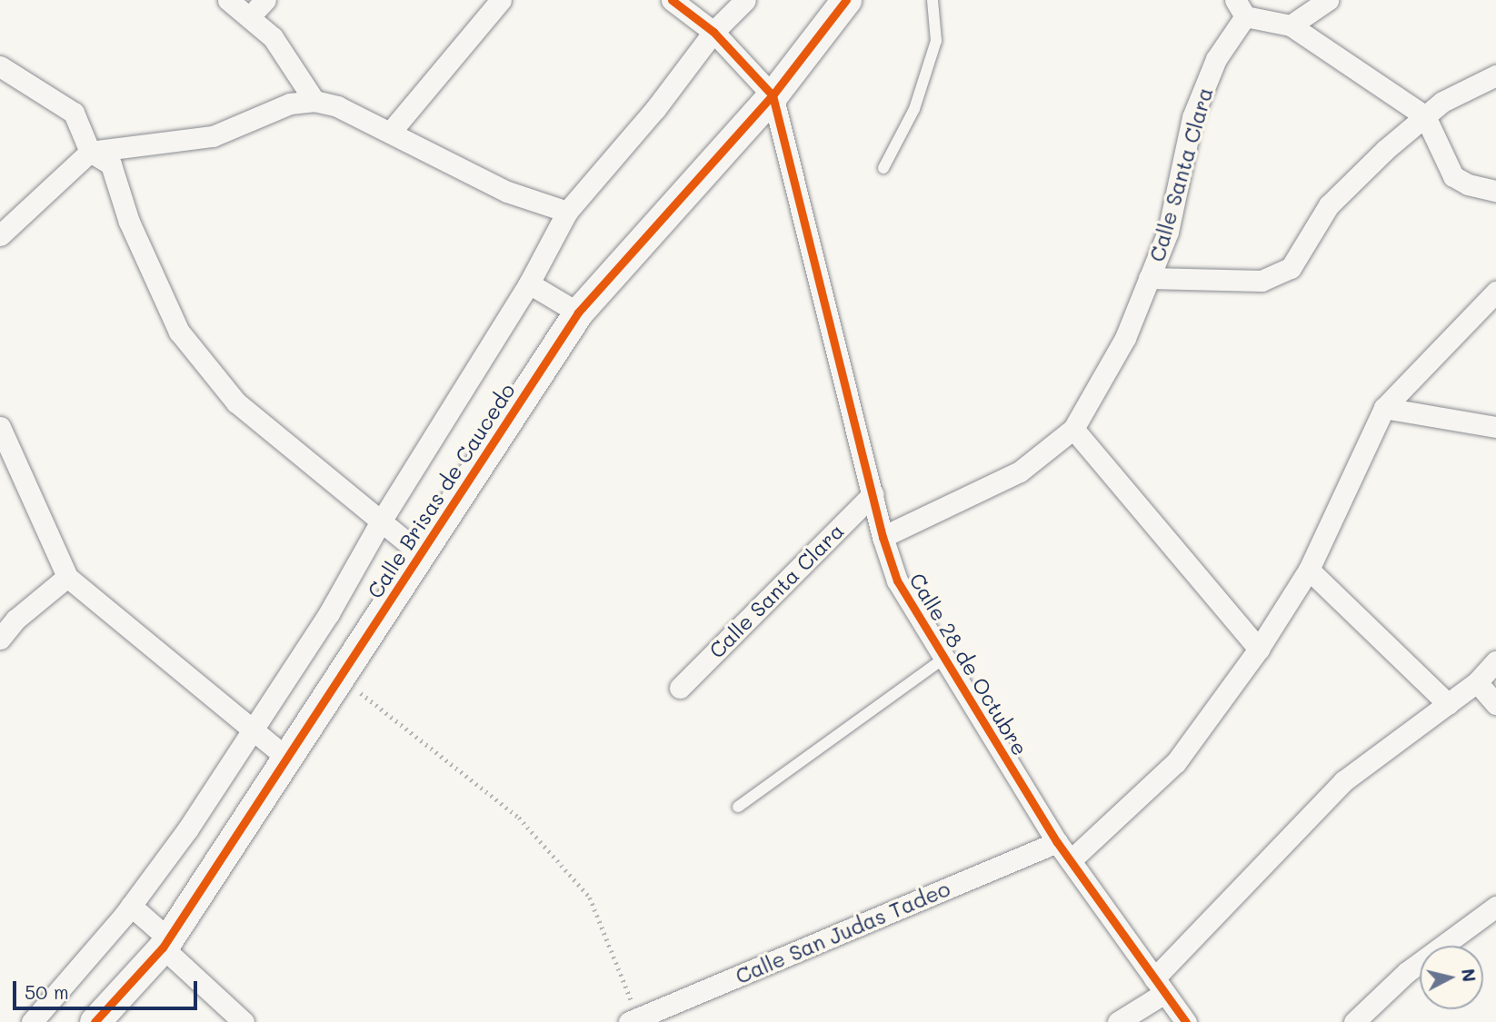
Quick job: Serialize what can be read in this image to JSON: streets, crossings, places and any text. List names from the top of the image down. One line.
{"streets":{"street":["Calle Santa Clara","Calle Brisas de Caucedo","Calle 28 de Octubre","Calle San Judas Tadeo"]},"crossings":[["Calle Santa Clara","Calle 28 de Octubre"],["Calle Brisas de Caucedo","Calle 28 de Octubre"],["Calle 28 de Octubre","Calle San Judas Tadeo"]],"scale_bar":"50 m","north":"right"}
